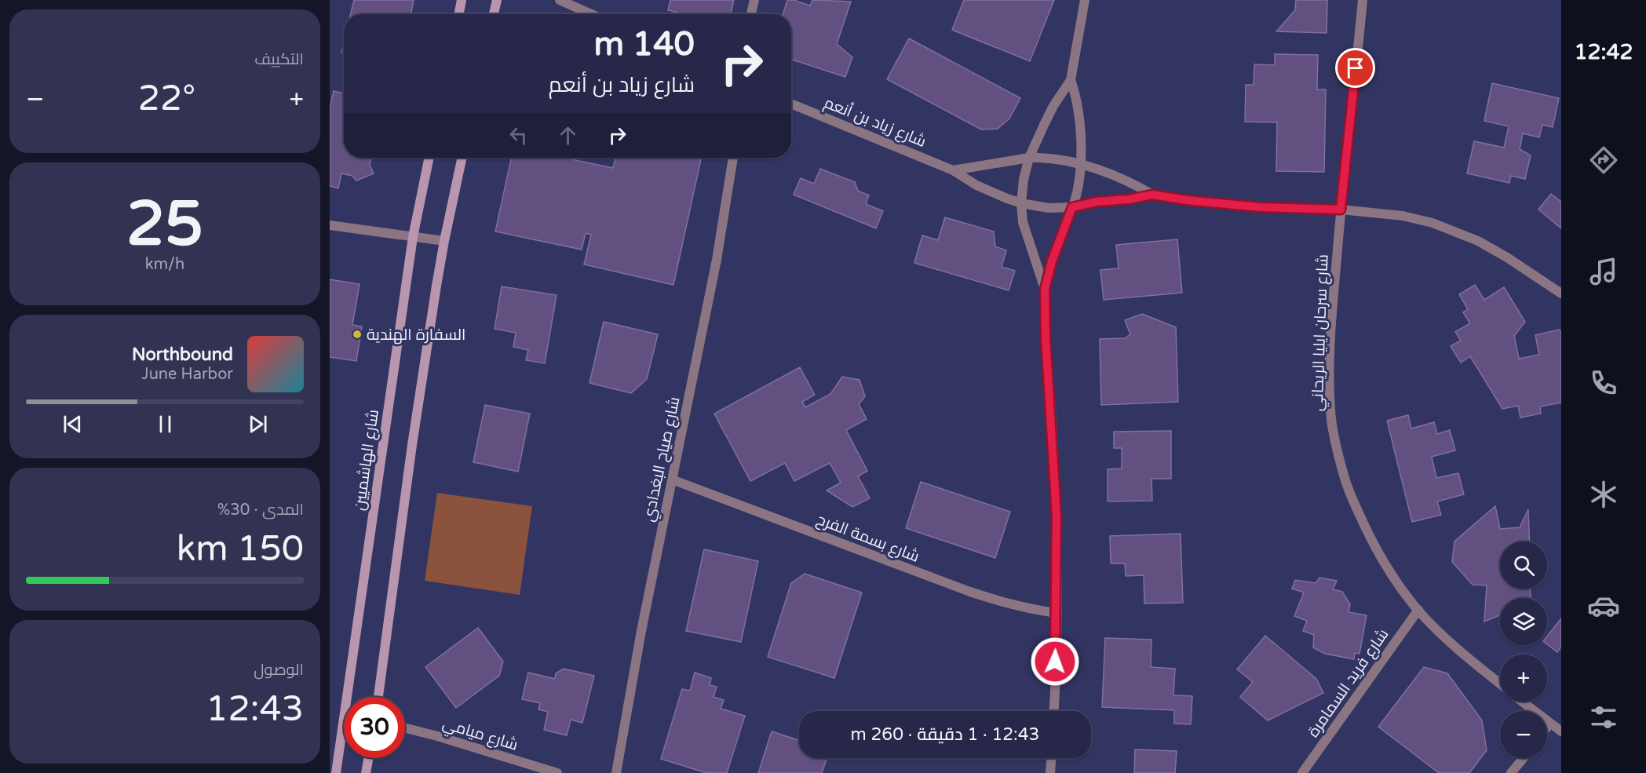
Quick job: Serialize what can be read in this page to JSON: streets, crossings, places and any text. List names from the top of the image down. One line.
{"streets":{"main road":["شارع الهاشميين"],"street":["شارع زياد بن أنعم","شارع سرحان ايليا الريحاني","شارع صياح البغدادي","شارع بسمة الفرح","شارع فريد السمامرة","شارع ميامي"]},"crossings":[["شارع زياد بن أنعم","شارع سرحان ايليا الريحاني"],["شارع سرحان ايليا الريحاني","شارع فريد السمامرة"],["شارع صياح البغدادي","شارع بسمة الفرح"]],"places":["السفارة الهندية"],"page":{"tabs":"12:42","tile":["التكييف",["25","km/h"],["المدى · 30%","150 km"],["الوصول","12:43"]],"turn":["140 m","شارع زياد بن أنعم"],"heat":["−","22°","+"],"song":["Northbound","June Harbor"],"map_buttons":["+","−"],"limit":"30","trip":"12:43 · 1 دقيقة · 260 m"}}
